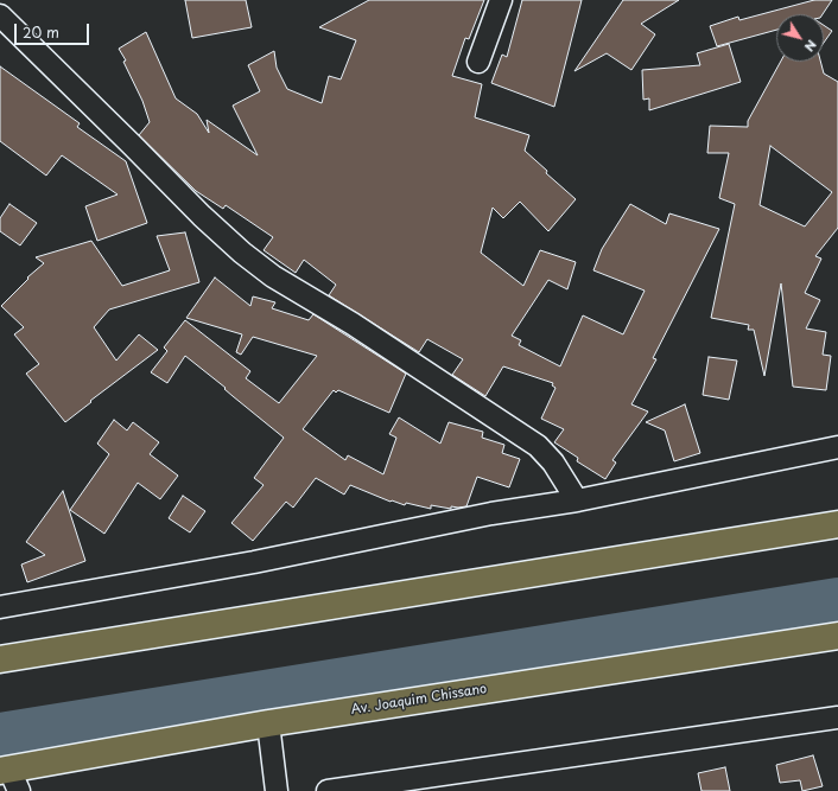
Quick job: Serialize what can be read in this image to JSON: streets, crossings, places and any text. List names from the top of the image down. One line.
{"streets":{"main road":["Av. Joaquim Chissano"]},"scale_bar":"20 m","north":"bottom right"}
